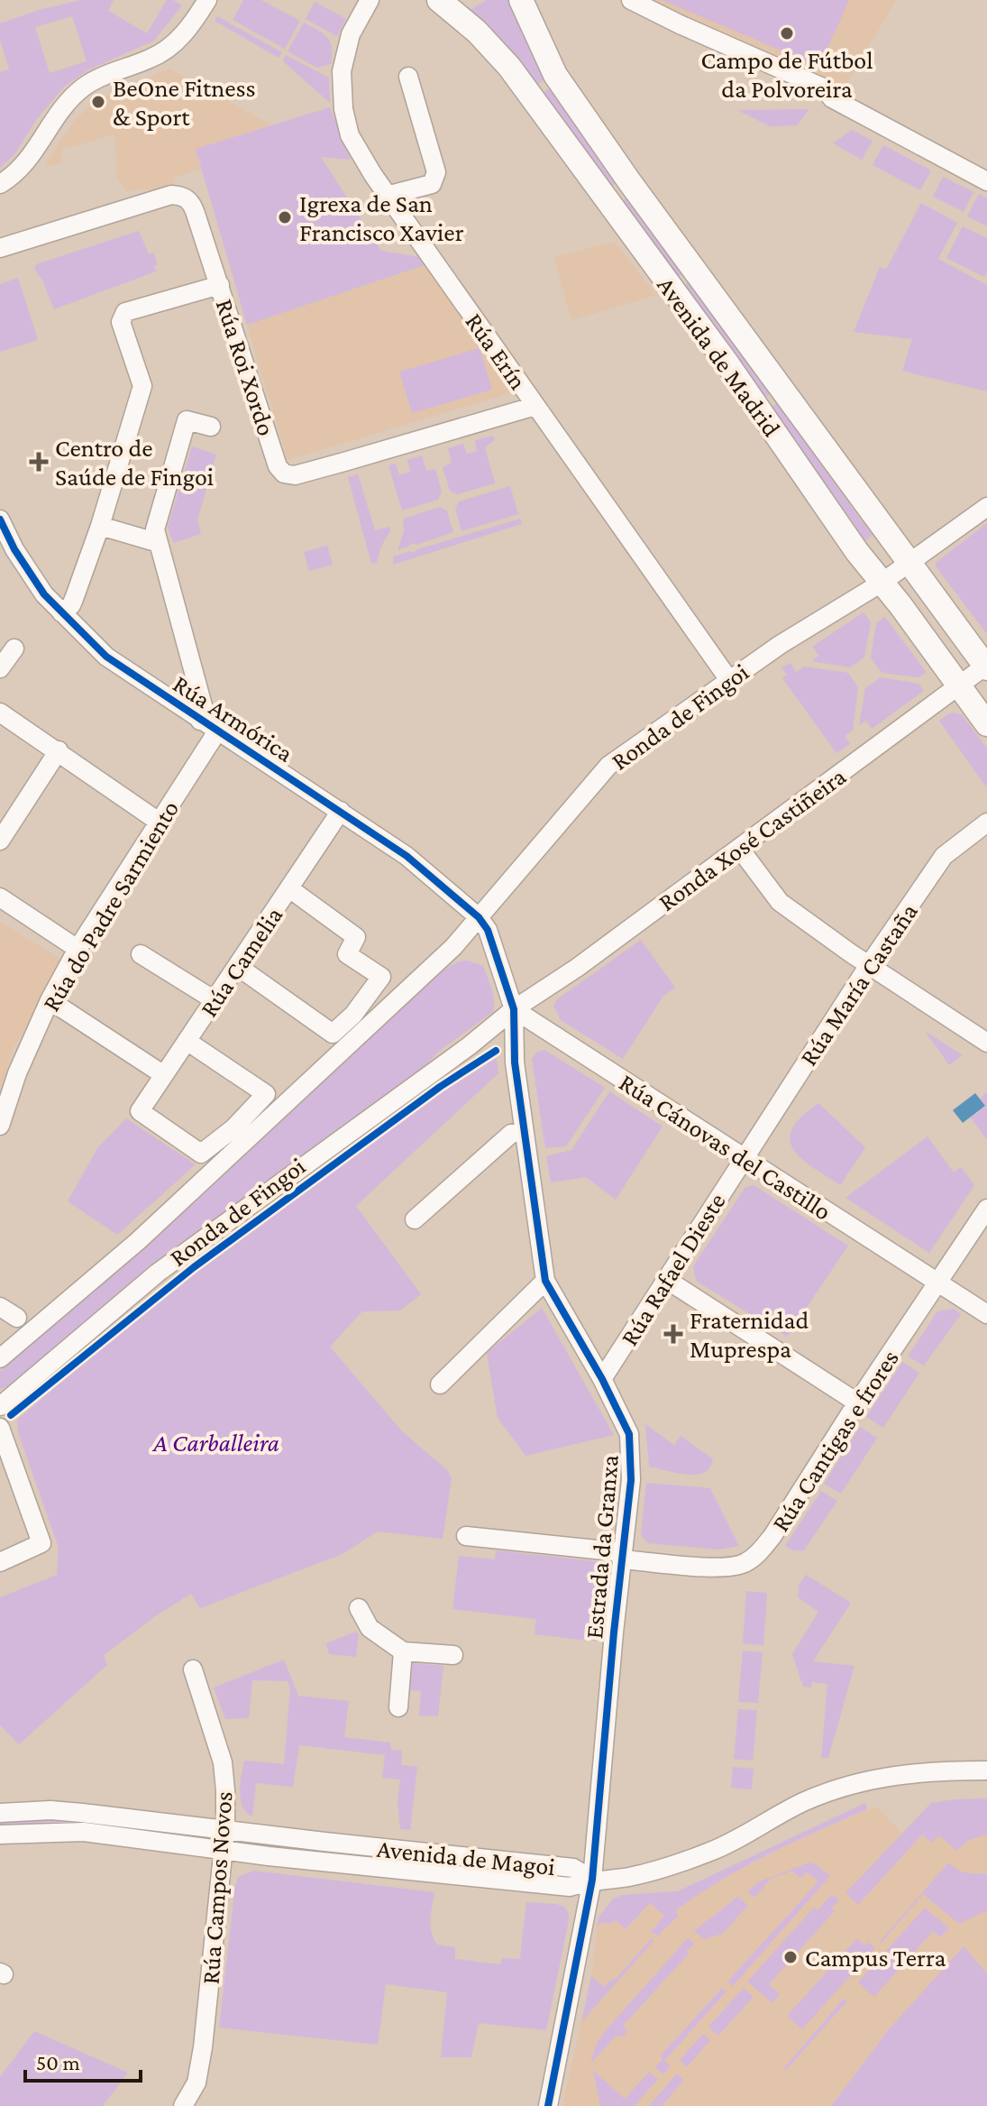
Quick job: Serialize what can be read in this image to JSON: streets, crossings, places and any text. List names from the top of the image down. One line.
{"streets":{"street":["Rúa Erín","Avenida de Madrid","Rúa Roi Xordo","Ronda de Fingoi","Rúa Armórica","Ronda Xosé Castiñeira","Rúa do Padre Sarmiento","Rúa Camelia","Rúa María Castaña","Rúa Cánovas del Castillo","Rúa Rafael Dieste","Rúa Cantigas e frores","Estrada da Granxa","Avenida de Magoi","Rúa Campos Novos"]},"crossings":[["Rúa Erín","Rúa Roi Xordo"],["Rúa Erín","Ronda de Fingoi"],["Avenida de Madrid","Ronda de Fingoi"],["Avenida de Madrid","Ronda Xosé Castiñeira"],["Ronda de Fingoi","Rúa Armórica"],["Ronda de Fingoi","Ronda Xosé Castiñeira"],["Ronda de Fingoi","Rúa Cánovas del Castillo"],["Ronda de Fingoi","Estrada da Granxa"],["Rúa Armórica","Rúa do Padre Sarmiento"],["Rúa Armórica","Rúa Camelia"],["Ronda Xosé Castiñeira","Rúa Cánovas del Castillo"],["Ronda Xosé Castiñeira","Estrada da Granxa"],["Rúa María Castaña","Rúa Cánovas del Castillo"],["Rúa María Castaña","Rúa Rafael Dieste"],["Rúa Cánovas del Castillo","Rúa Rafael Dieste"],["Rúa Cánovas del Castillo","Rúa Cantigas e frores"],["Rúa Cánovas del Castillo","Estrada da Granxa"],["Rúa Rafael Dieste","Estrada da Granxa"],["Rúa Cantigas e frores","Estrada da Granxa"],["Estrada da Granxa","Avenida de Magoi"],["Avenida de Magoi","Rúa Campos Novos"]],"parks":["A Carballeira"],"places":{"other":["Campo de Fútbol da Polvoreira","BeOne Fitness & Sport","Igrexa de San Francisco Xavier","Campus Terra"],"health":["Centro de Saúde de Fingoi","Fraternidad Muprespa"]},"scale_bar":"50 m"}
